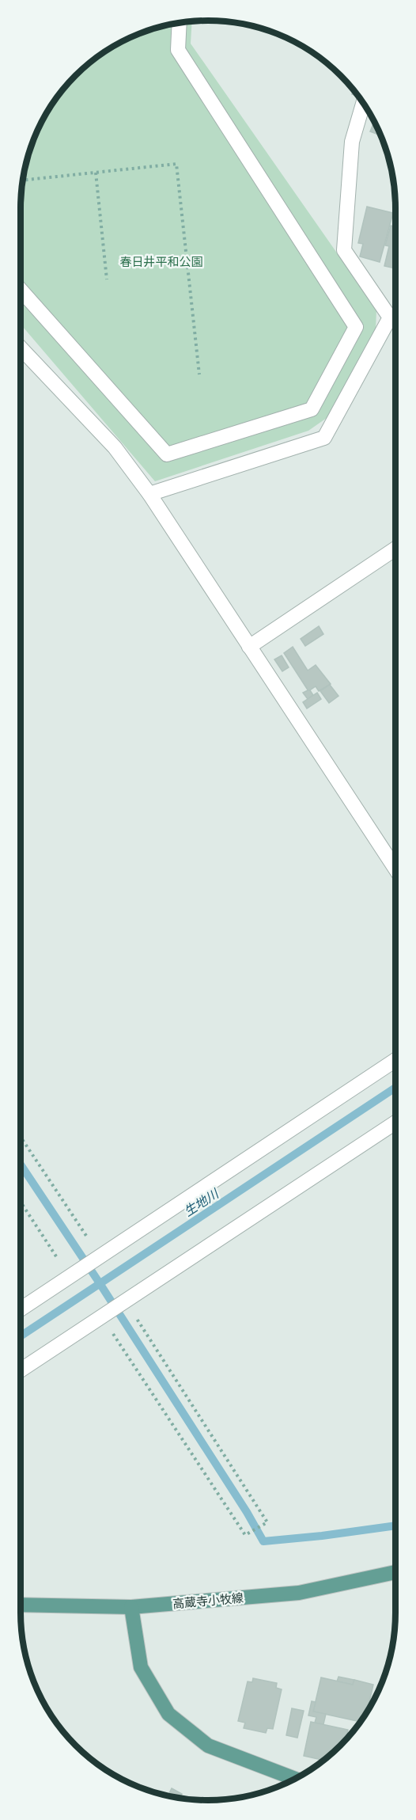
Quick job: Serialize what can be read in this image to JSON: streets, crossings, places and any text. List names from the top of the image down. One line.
{"streets":{"main road":["高蔵寺小牧線"]},"water":["生地川"],"parks":["春日井平和公園"]}
